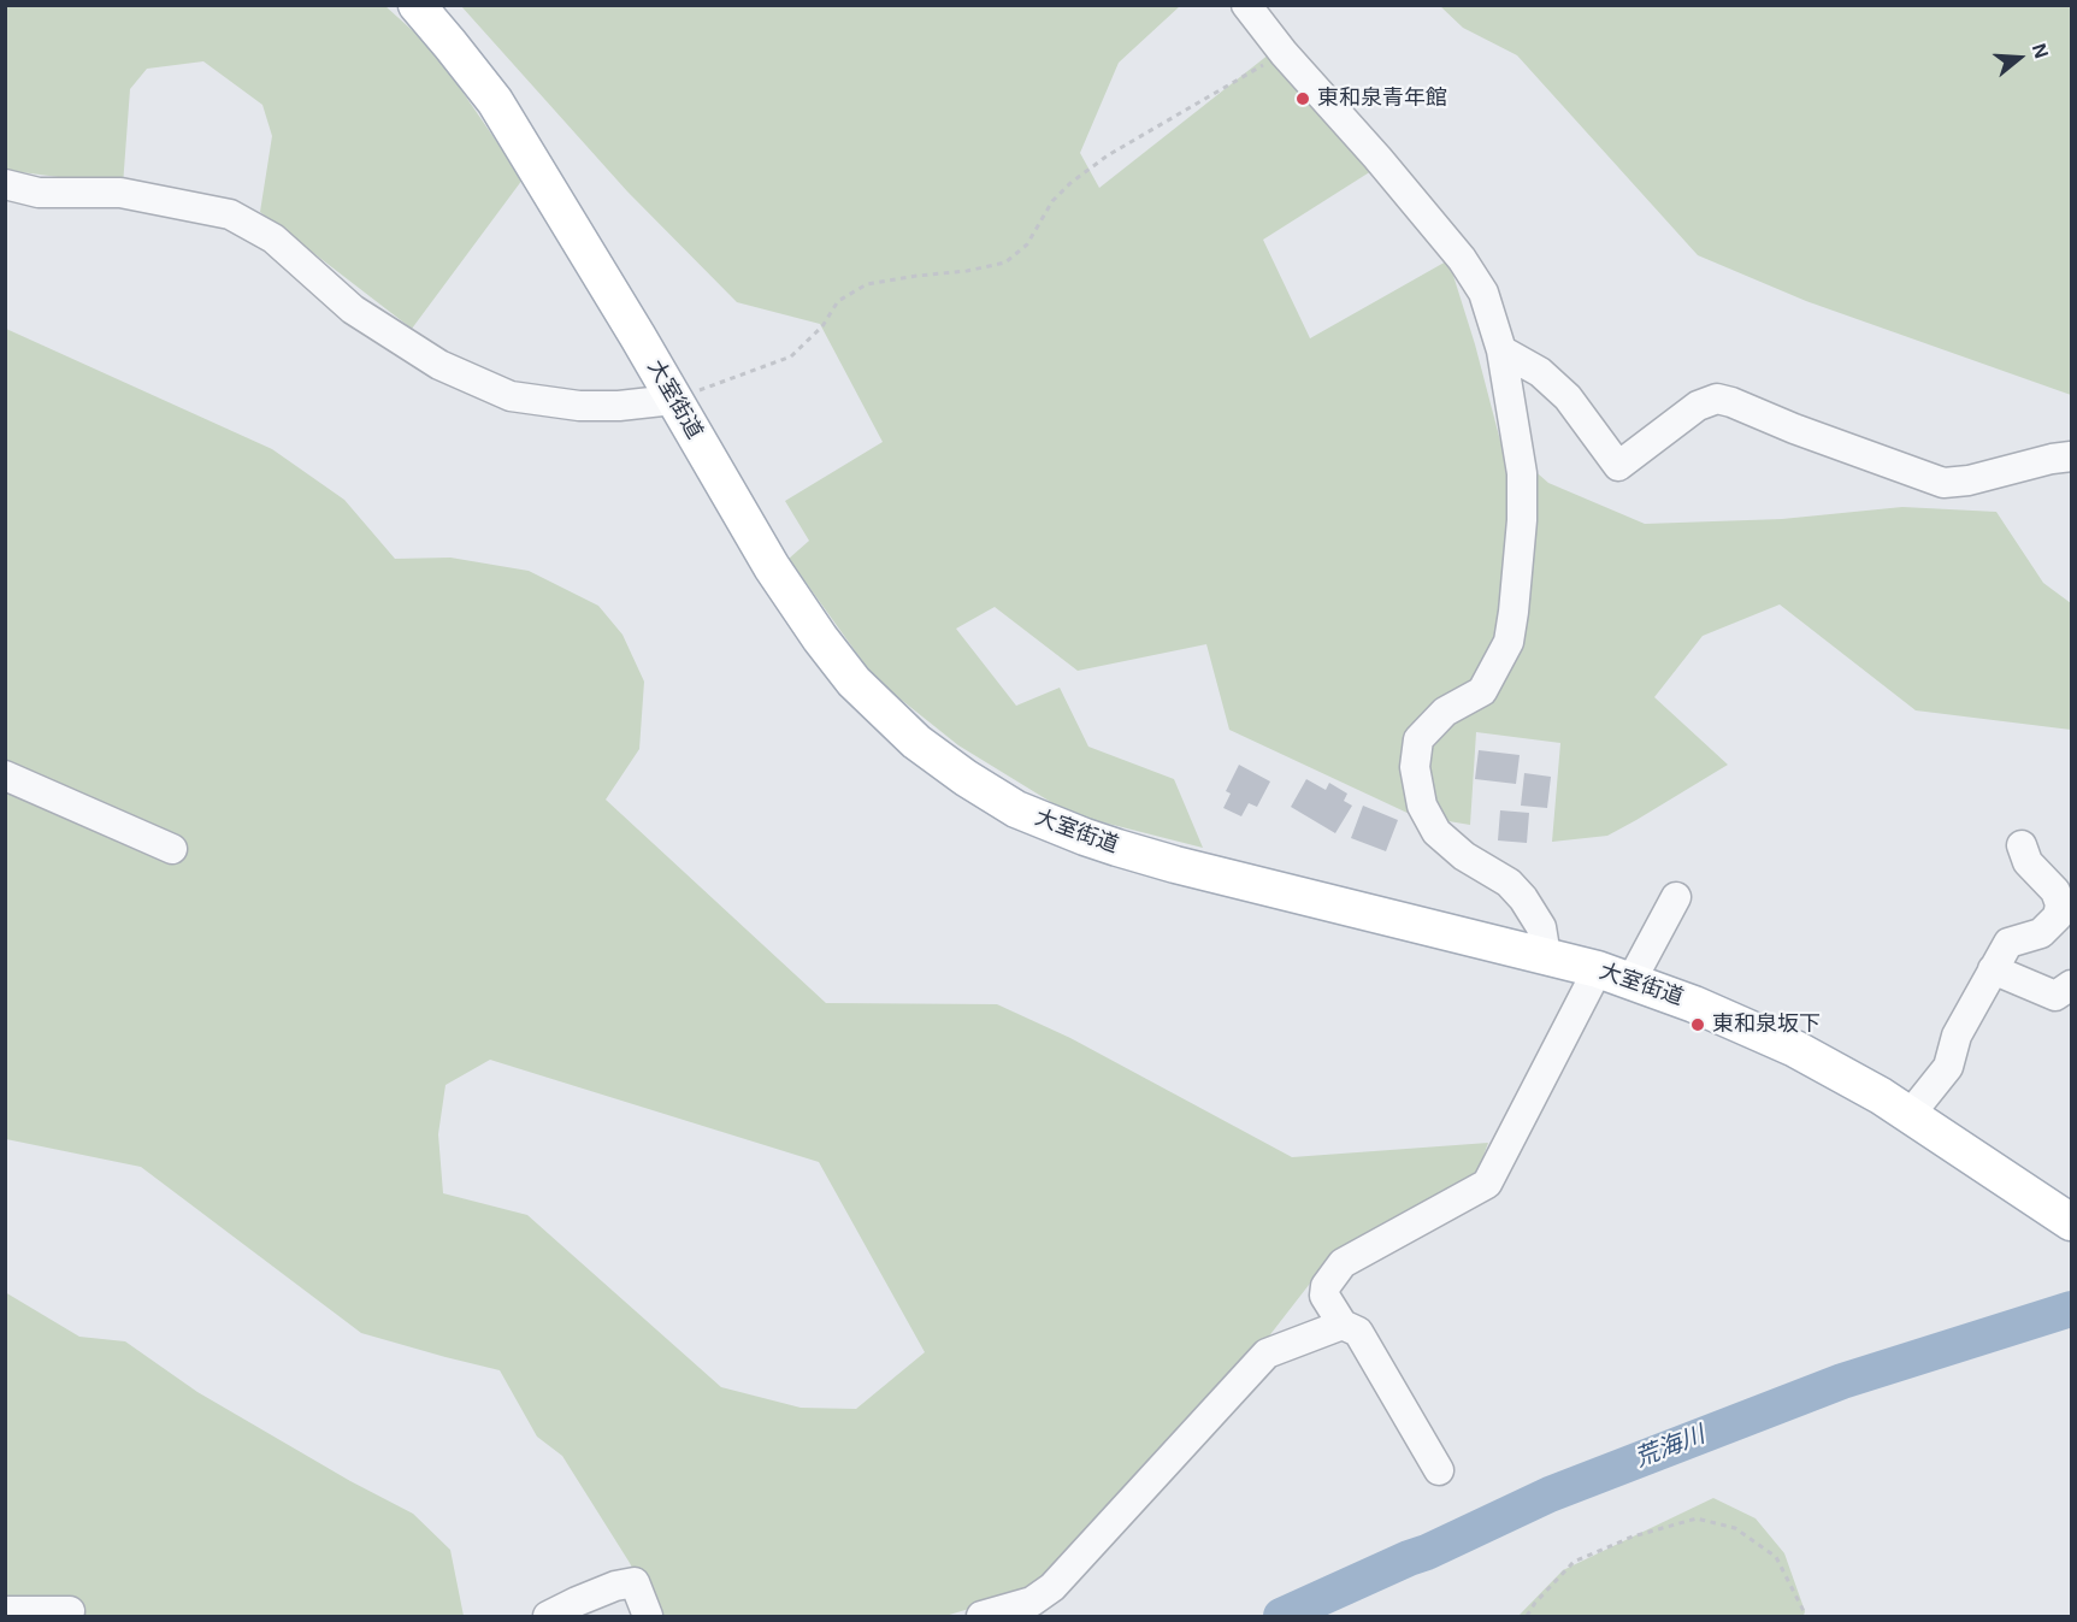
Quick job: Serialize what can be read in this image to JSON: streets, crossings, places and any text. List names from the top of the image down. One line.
{"streets":{"main road":["大室街道"]},"water":["荒海川"],"places":["東和泉青年館","東和泉坂下"],"north":"right"}
